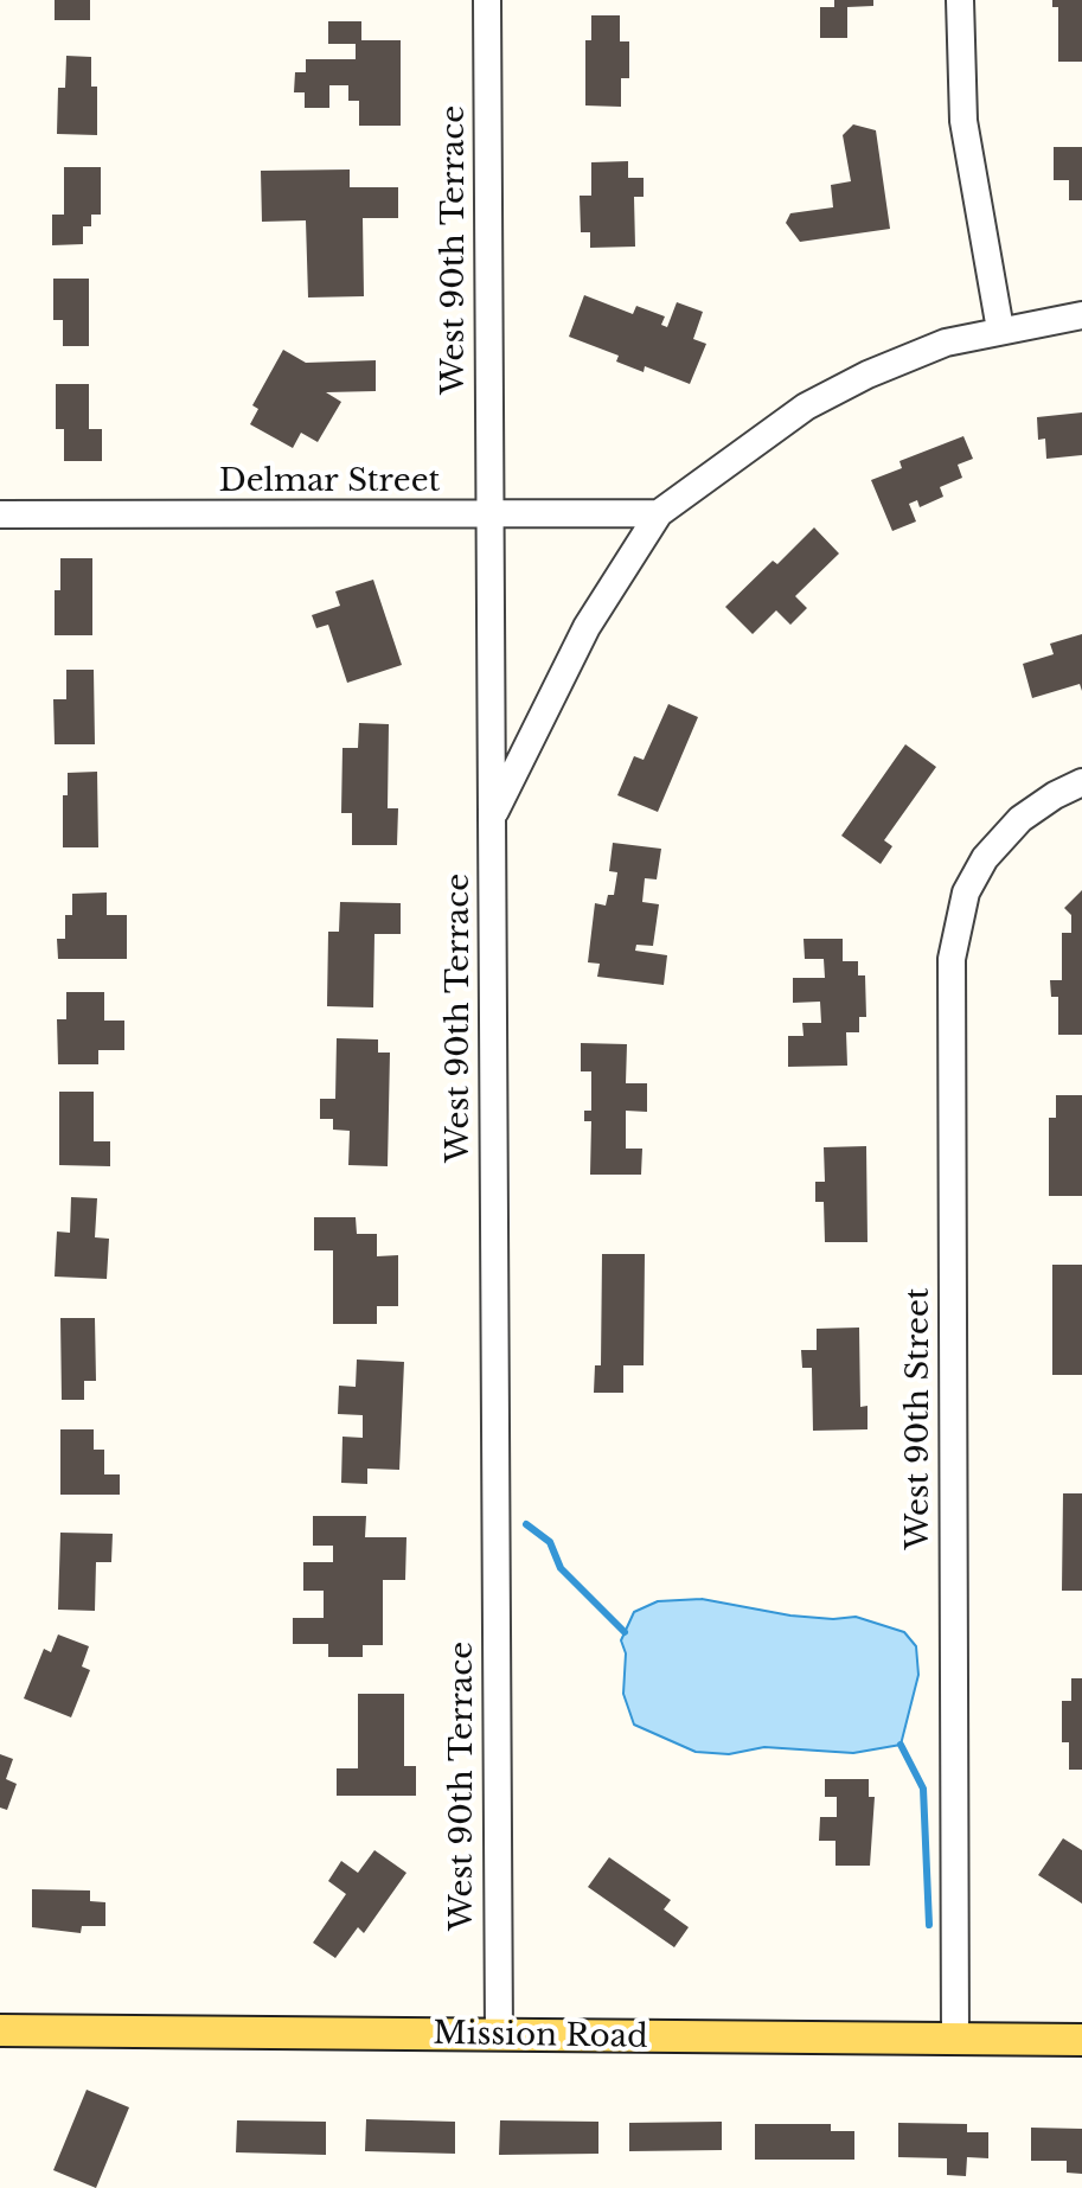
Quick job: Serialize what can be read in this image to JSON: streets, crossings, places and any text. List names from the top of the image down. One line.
{"streets":{"main road":["Mission Road"],"street":["West 90th Terrace","Delmar Street","West 90th Street"]},"crossings":[["West 90th Terrace","Delmar Street"],["West 90th Terrace","Mission Road"],["West 90th Street","Mission Road"]]}
